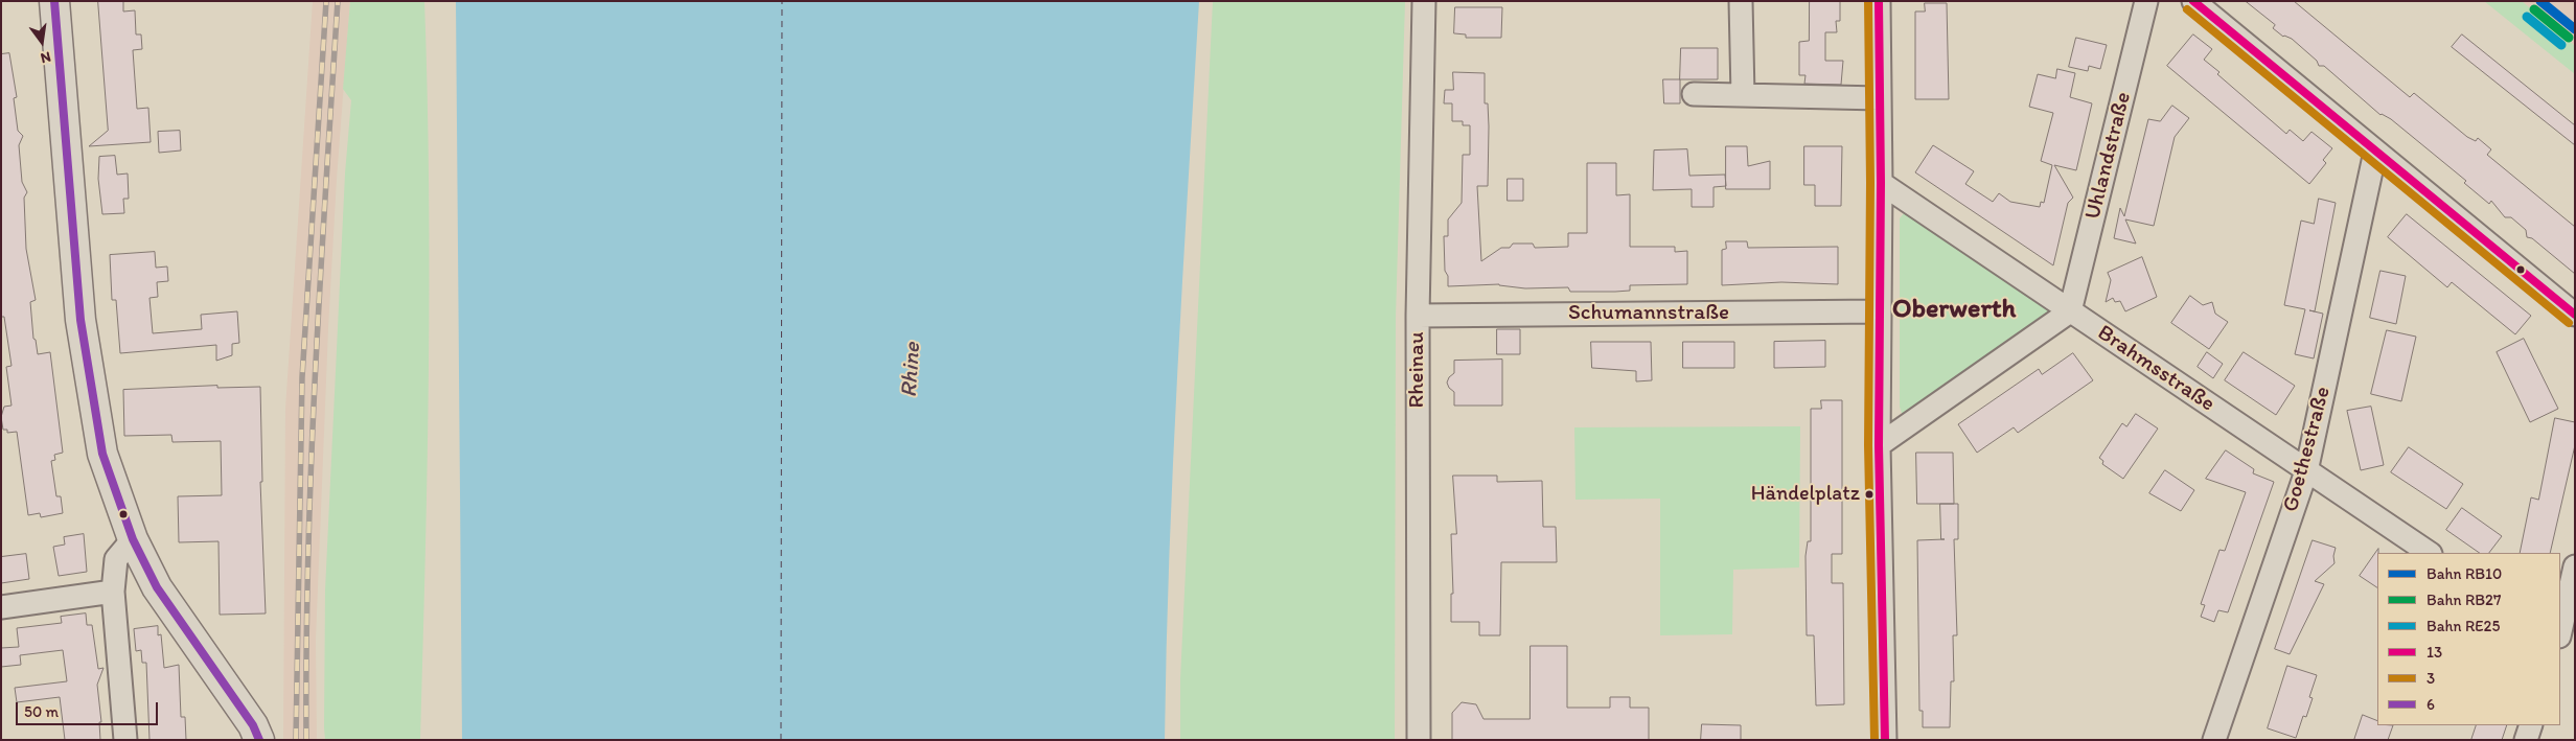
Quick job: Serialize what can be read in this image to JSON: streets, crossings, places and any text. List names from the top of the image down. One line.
{"streets":{"street":["Uhlandstraße","Schumannstraße","Brahmsstraße","Rheinau","Goethestraße"]},"crossings":[["Uhlandstraße","Brahmsstraße"],["Schumannstraße","Rheinau"],["Brahmsstraße","Goethestraße"]],"districts":["Oberwerth"],"water":["Rhine"],"places":["Händelplatz"],"lines":["rail line RB10","transit line 13","transit line 3","transit line 6","rail line RB27","rail line RE25"],"legend":["Bahn RB10","Bahn RB27","Bahn RE25","13","3","6"],"scale_bar":"50 m","north":"bottom"}
